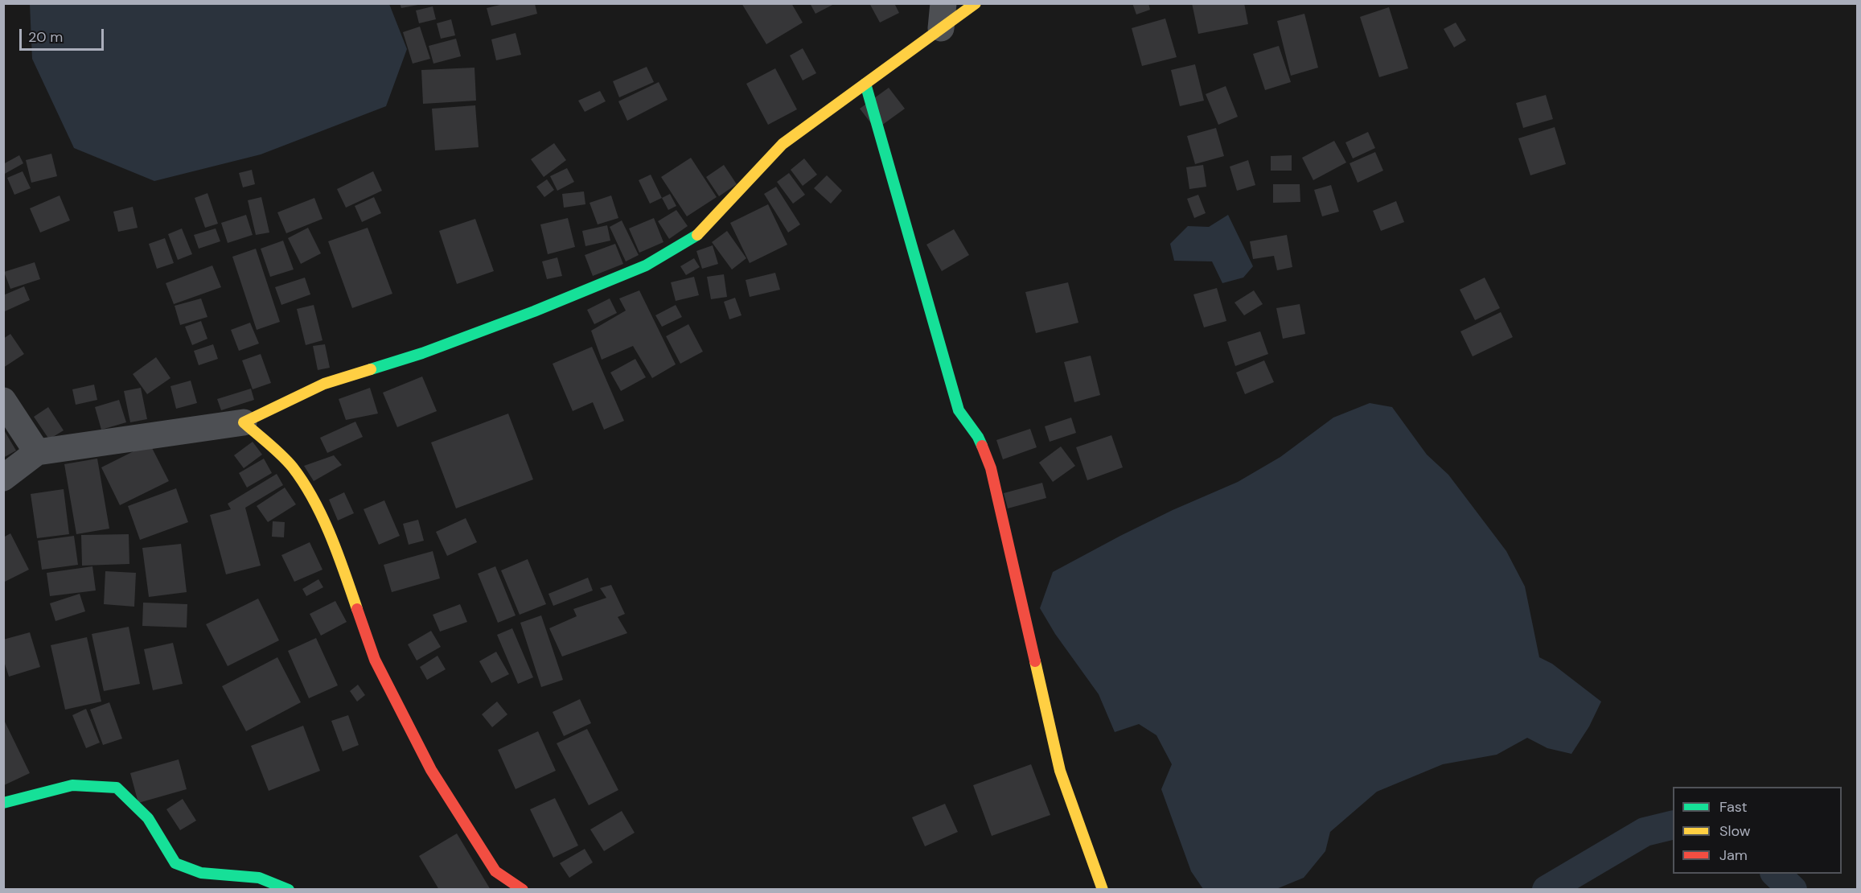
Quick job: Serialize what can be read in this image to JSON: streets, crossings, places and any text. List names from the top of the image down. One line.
{"legend":["Fast","Slow","Jam"],"scale_bar":"20 m"}
